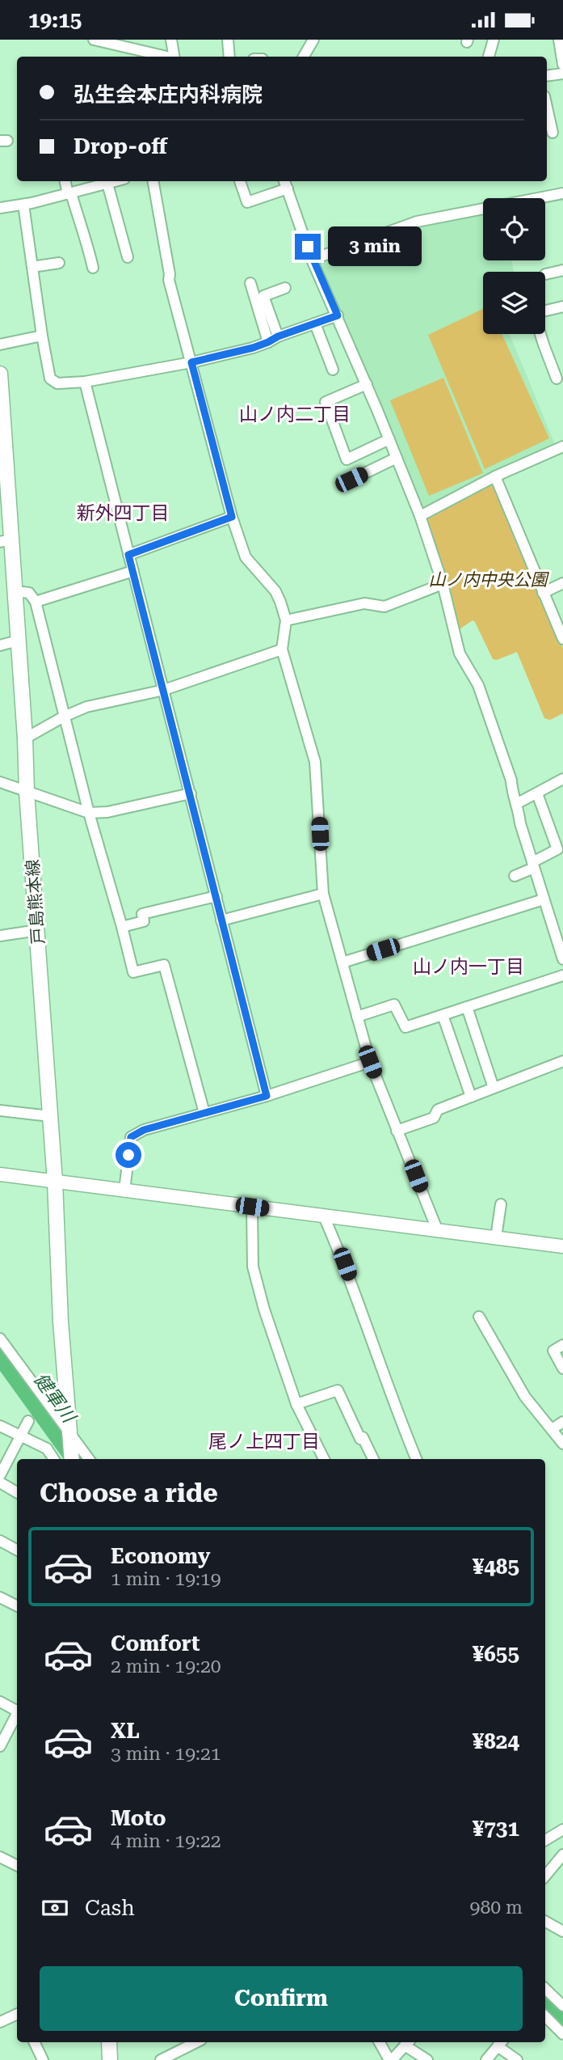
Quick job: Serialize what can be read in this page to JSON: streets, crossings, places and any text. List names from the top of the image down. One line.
{"streets":{"main road":["戸島熊本線"]},"districts":["山ノ内二丁目","新外四丁目","山ノ内一丁目","尾ノ上四丁目"],"water":["健軍川"],"parks":["山ノ内中央公園"],"page":{"status":"19:15","banner":["弘生会本庄内科病院","Drop-off"],"bubble":"3 min","heading":"Choose a ride","list":[{"name":"Economy","note":"1 min · 19:19","value":"¥485"},{"name":"Comfort","note":"2 min · 19:20","value":"¥655"},{"name":"XL","note":"3 min · 19:21","value":"¥824"},{"name":"Moto","note":"4 min · 19:22","value":"¥731"}],"pay":["Cash","980 m"],"buttons":"Confirm"}}
